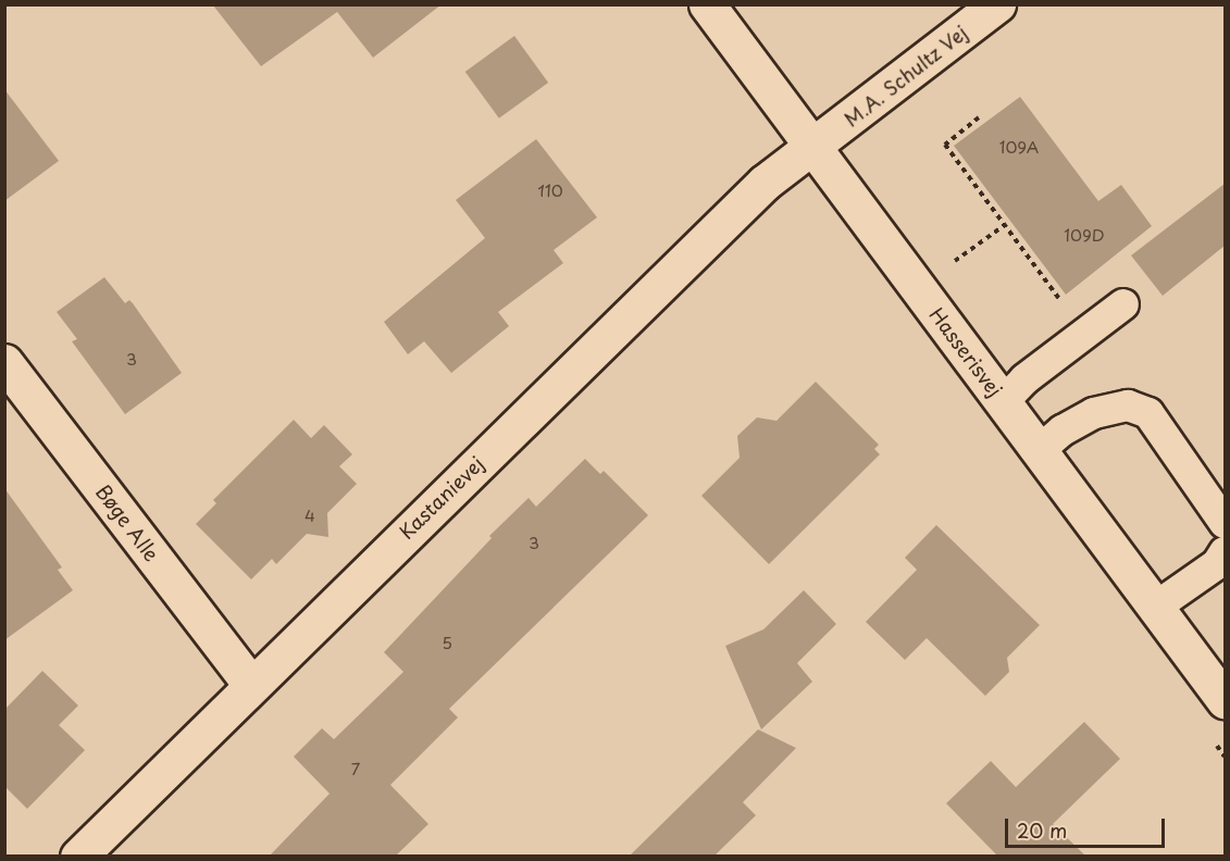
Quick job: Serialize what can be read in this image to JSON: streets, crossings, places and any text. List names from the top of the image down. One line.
{"streets":{"street":["M.A. Schultz Vej","Hasserisvej","Kastanievej","Bøge Alle"]},"crossings":[["M.A. Schultz Vej","Hasserisvej"],["M.A. Schultz Vej","Kastanievej"],["Hasserisvej","Kastanievej"],["Kastanievej","Bøge Alle"]],"house_numbers":["109A","110","109D","3","4","3","5","7"],"scale_bar":"20 m"}
